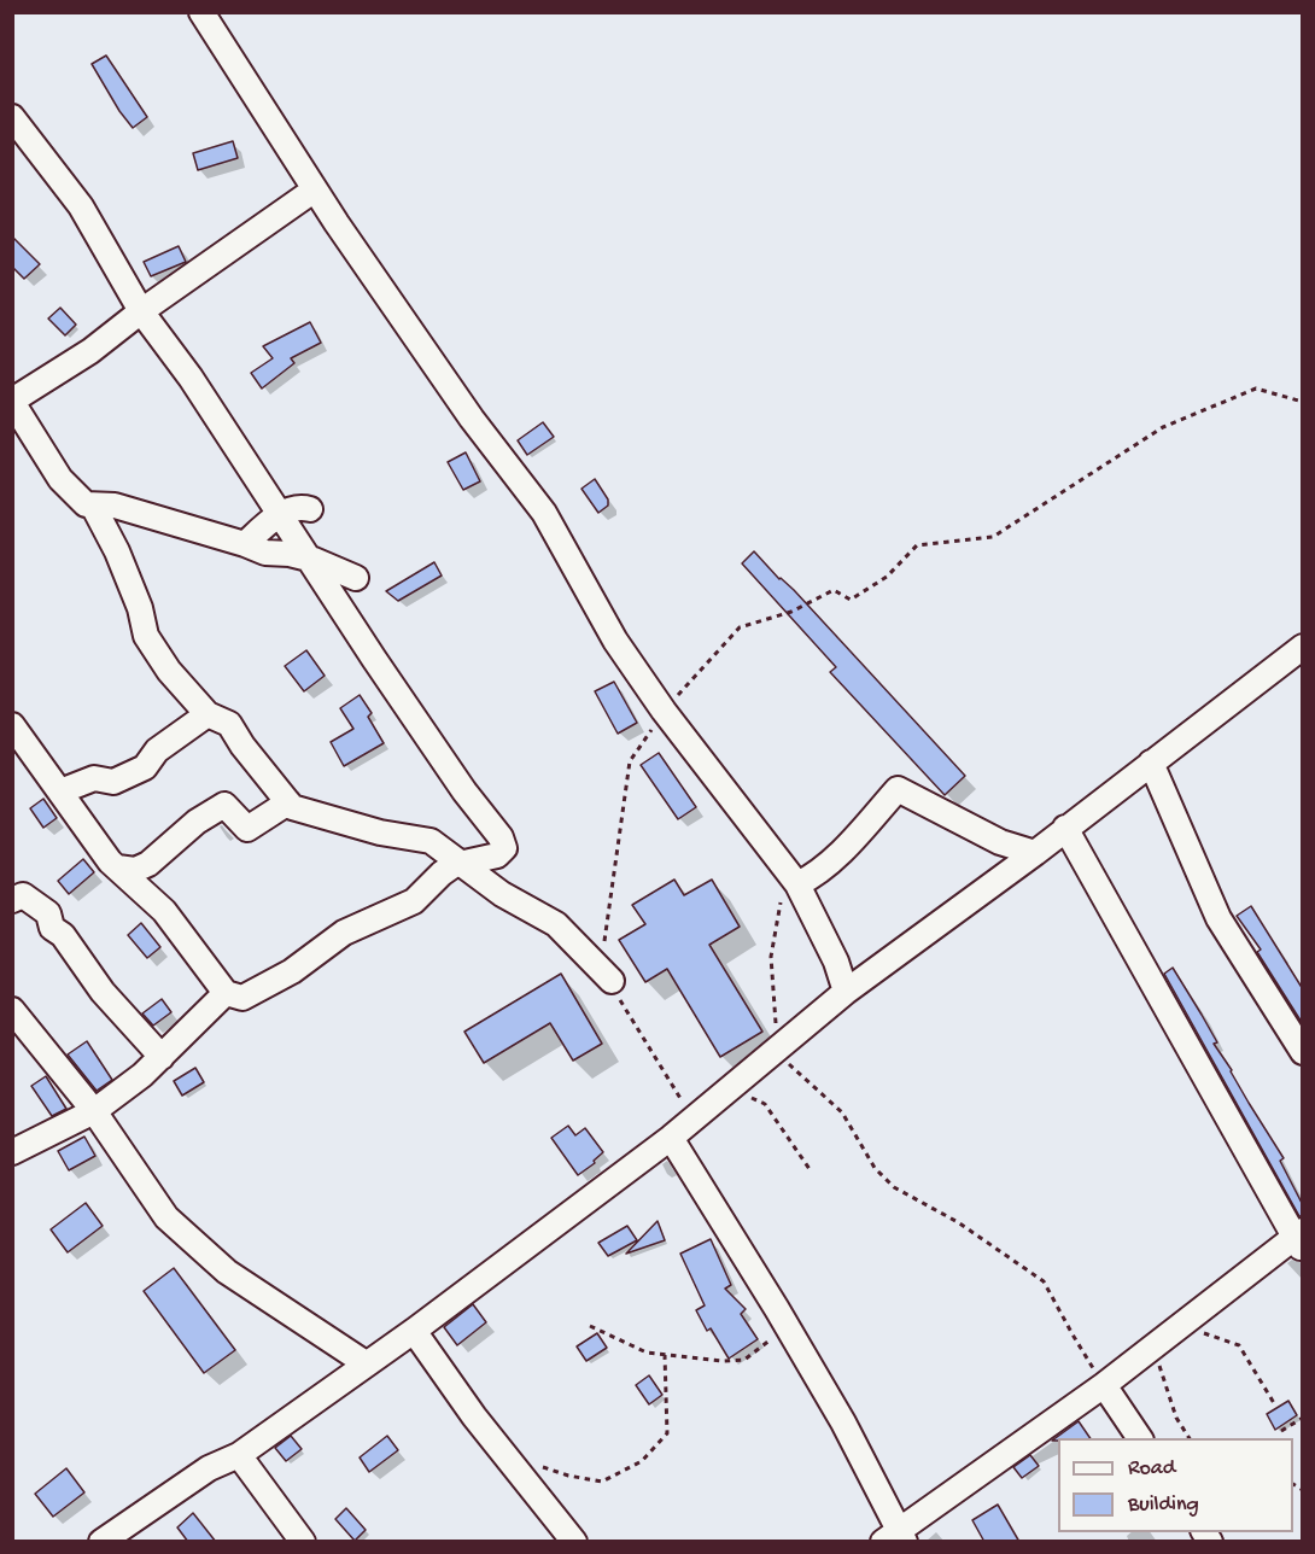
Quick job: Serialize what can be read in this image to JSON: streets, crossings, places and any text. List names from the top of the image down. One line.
{"legend":["Road","Building"]}
